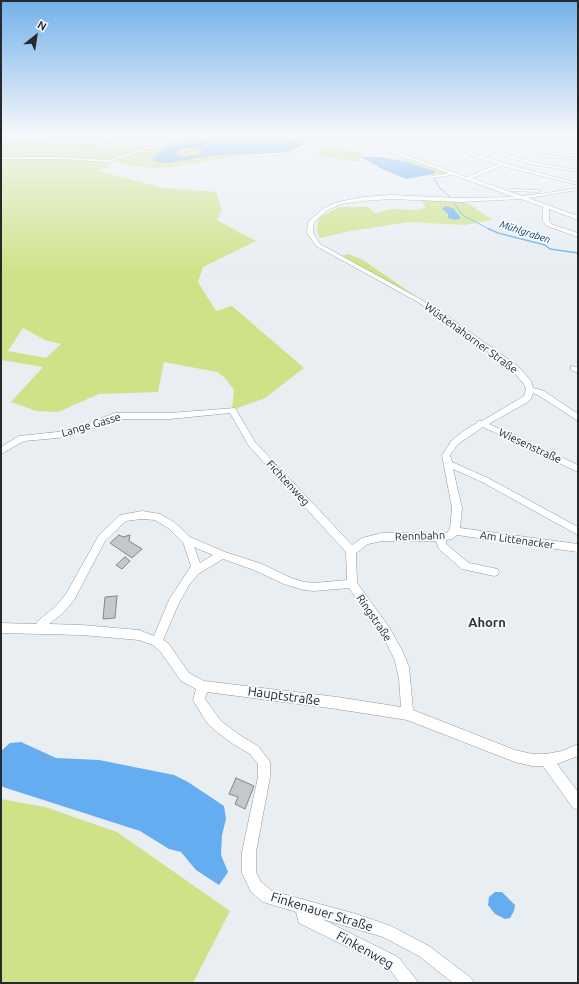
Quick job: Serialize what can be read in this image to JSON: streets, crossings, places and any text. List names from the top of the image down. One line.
{"streets":{"street":["Wüstenahorner Straße","Lange Gasse","Wiesenstraße","Fichtenweg","Rennbahn","Am Littenacker","Ringstraße","Hauptstraße","Finkenauer Straße","Finkenweg"]},"crossings":[["Lange Gasse","Fichtenweg"],["Fichtenweg","Rennbahn"],["Rennbahn","Am Littenacker"],["Ringstraße","Hauptstraße"],["Hauptstraße","Finkenauer Straße"],["Finkenauer Straße","Finkenweg"]],"districts":["Ahorn"],"water":["Mühlgraben"],"north":"top right"}
